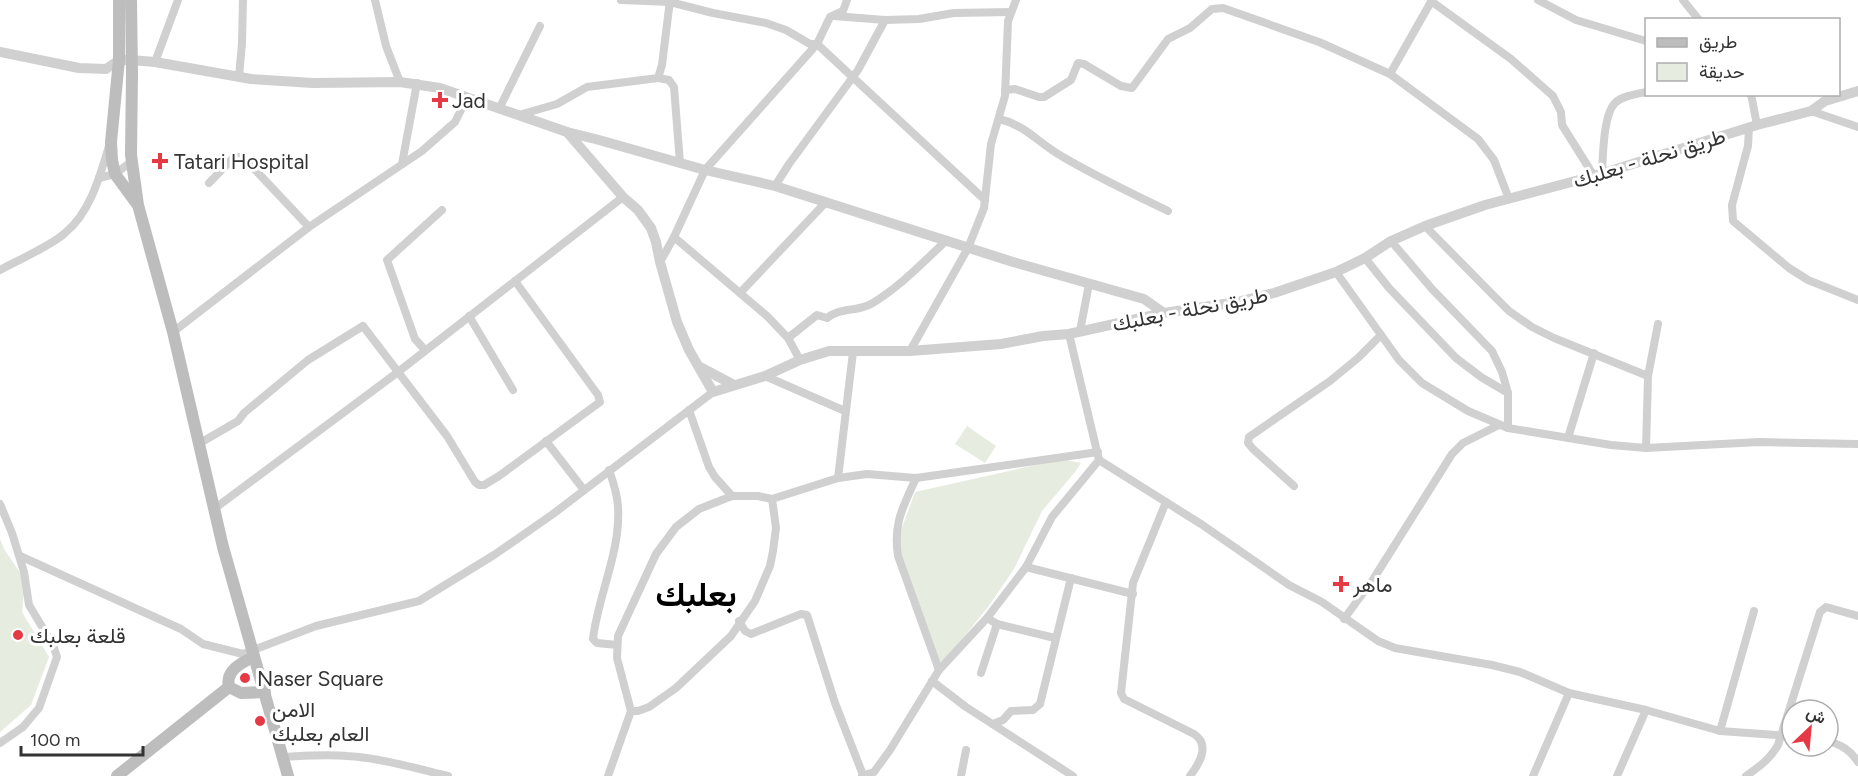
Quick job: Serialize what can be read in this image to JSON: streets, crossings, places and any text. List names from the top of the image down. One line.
{"streets":{"street":["طريق نحلة - بعلبك"]},"districts":["بعلبك"],"places":{"health":["Jad","Tatari Hospital","ماهر"],"other":["قلعة بعلبك","Naser Square","الامن العام بعلبك"]},"legend":["طريق","حديقة"],"scale_bar":"100 m","north":"top right"}
